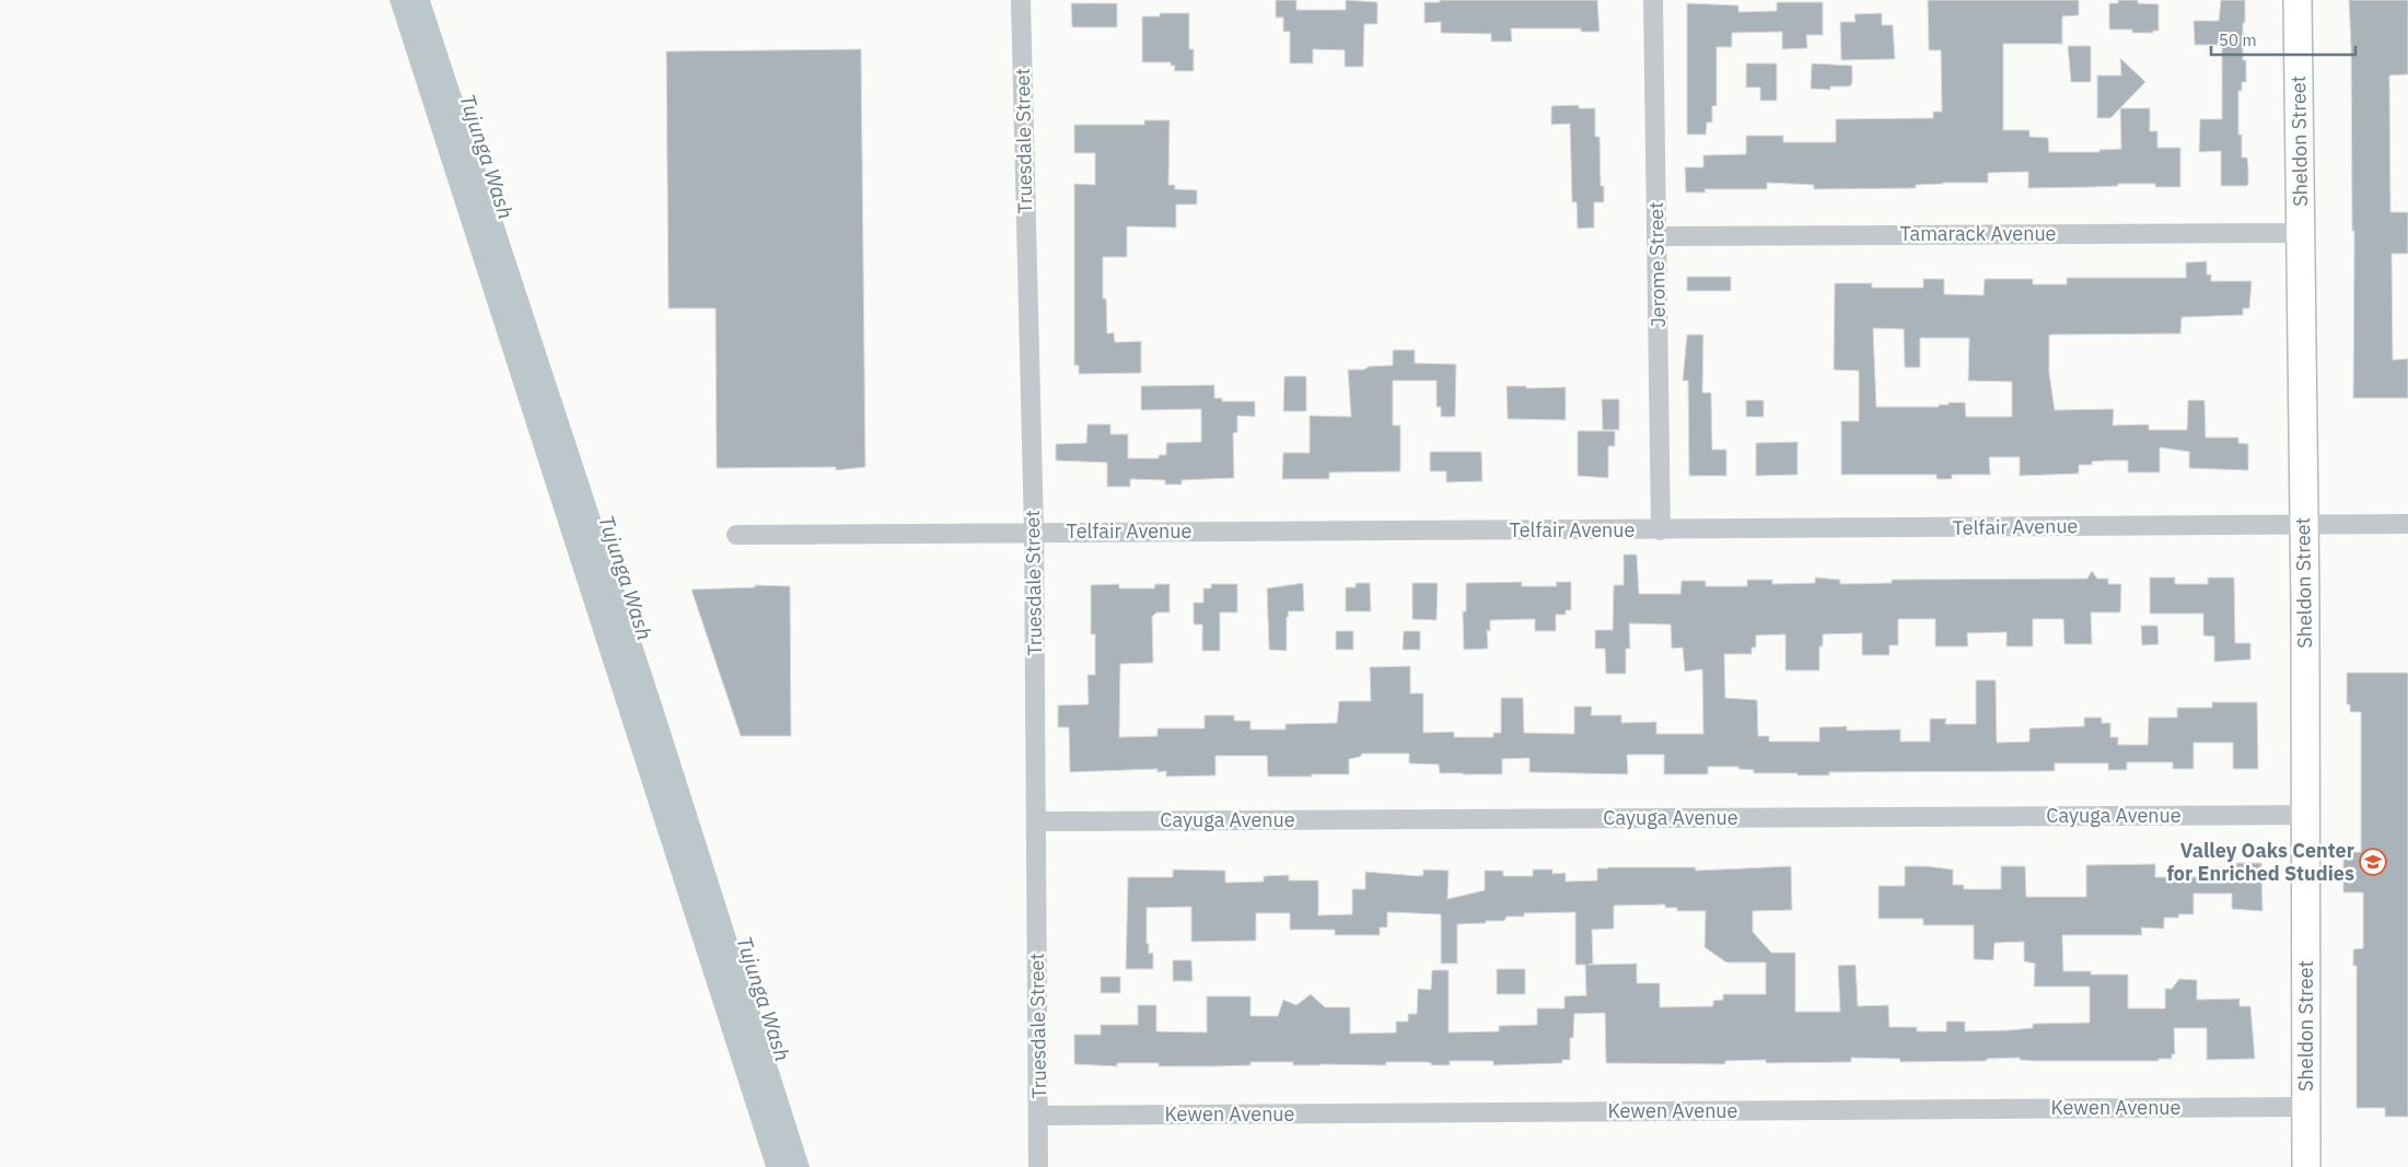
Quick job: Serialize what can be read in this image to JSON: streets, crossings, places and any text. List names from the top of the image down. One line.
{"streets":{"main road":["Sheldon Street"],"street":["Truesdale Street","Tamarack Avenue","Jerome Street","Telfair Avenue","Cayuga Avenue","Kewen Avenue"]},"crossings":[["Truesdale Street","Telfair Avenue"],["Truesdale Street","Cayuga Avenue"],["Truesdale Street","Kewen Avenue"],["Sheldon Street","Tamarack Avenue"],["Sheldon Street","Telfair Avenue"],["Sheldon Street","Cayuga Avenue"],["Sheldon Street","Kewen Avenue"],["Tamarack Avenue","Jerome Street"],["Jerome Street","Telfair Avenue"]],"water":["Tujunga Wash"],"places":{"school or university":["Valley Oaks Center for Enriched Studies"]},"scale_bar":"50 m"}
